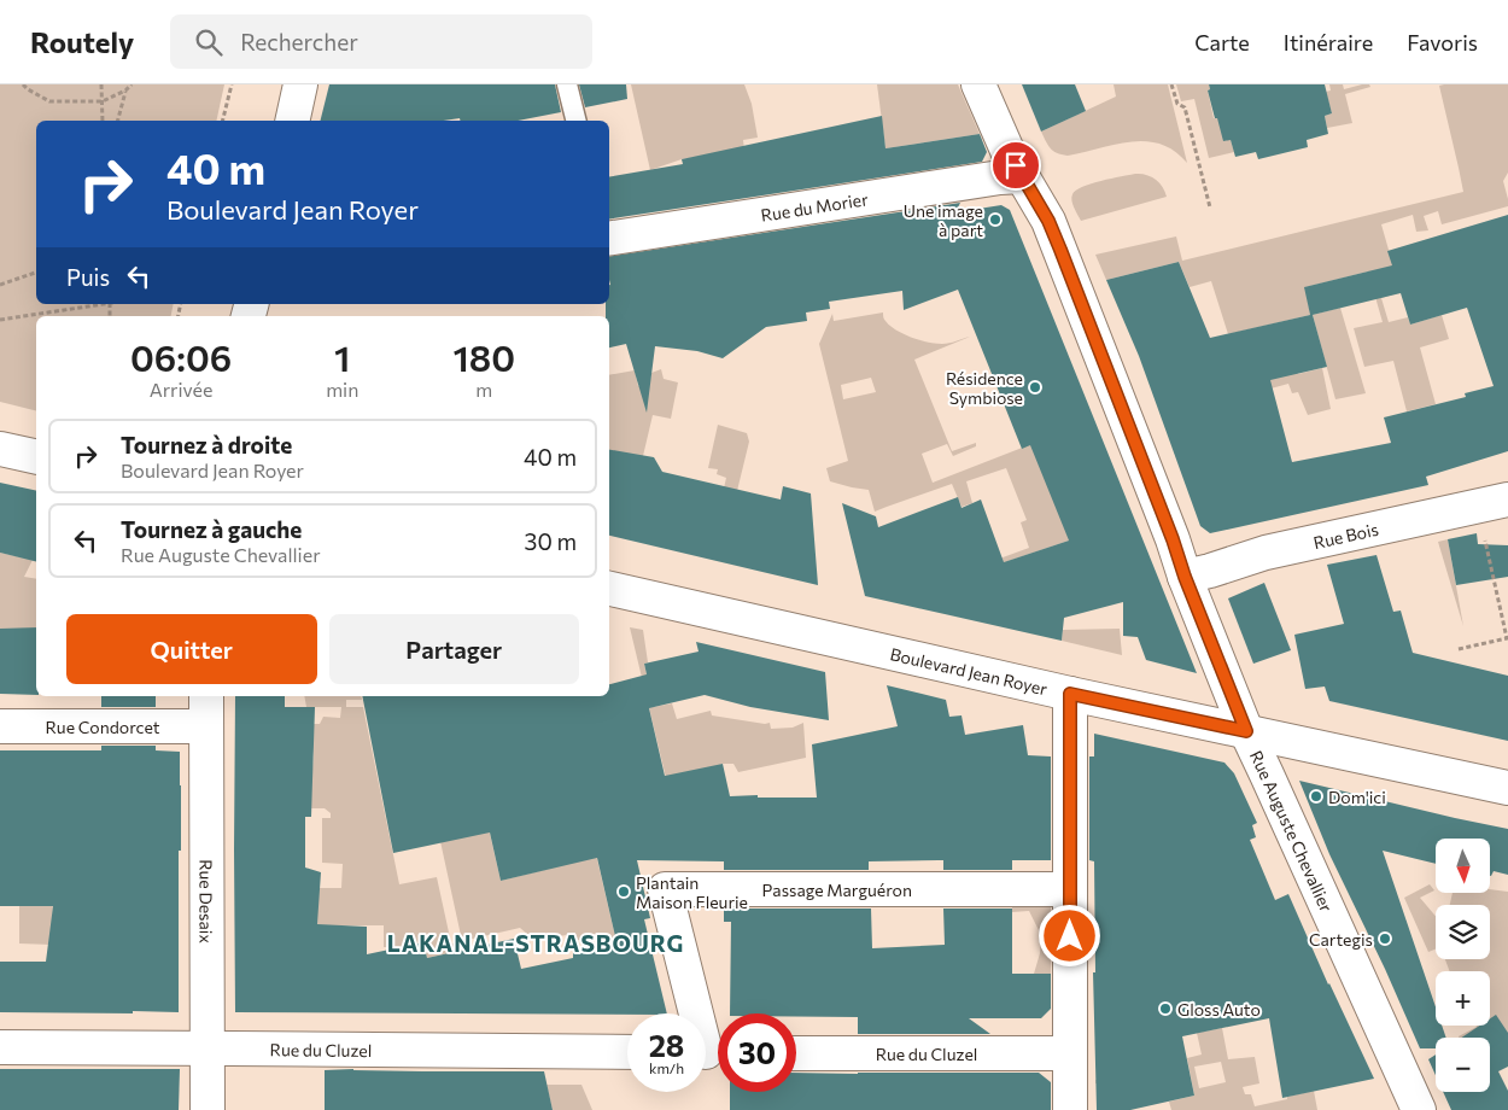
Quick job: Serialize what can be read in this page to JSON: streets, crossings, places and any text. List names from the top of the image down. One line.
{"streets":{"street":["Rue du Morier","Rue Bois","Boulevard Jean Royer","Rue Condorcet","Rue Auguste Chevallier","Passage Marguéron","Rue Desaix","Rue du Cluzel"]},"crossings":[["Rue du Morier","Rue Auguste Chevallier"],["Rue Bois","Rue Auguste Chevallier"],["Boulevard Jean Royer","Rue Auguste Chevallier"],["Rue Condorcet","Rue Desaix"],["Rue Desaix","Rue du Cluzel"]],"districts":["LAKANAL-STRASBOURG"],"places":["Une image à part","Résidence Symbiose","Dom'ici","Plantain Maison Fleurie","Cartegis","Gloss Auto"],"north":"bottom","page":{"header":"Routely","search":"Rechercher","nav":["Carte","Itinéraire","Favoris"],"turn":["40 m","Boulevard Jean Royer"],"then":"Puis","eta":["06:06","Arrivée","1","min","180","m"],"list":[{"name":"Tournez à droite","note":"Boulevard Jean Royer","value":"40 m"},{"name":"Tournez à gauche","note":"Rue Auguste Chevallier","value":"30 m"}],"buttons":["Quitter","Partager"],"map_buttons":["+","−"],"speed":"28 km/h","limit":"30"}}
